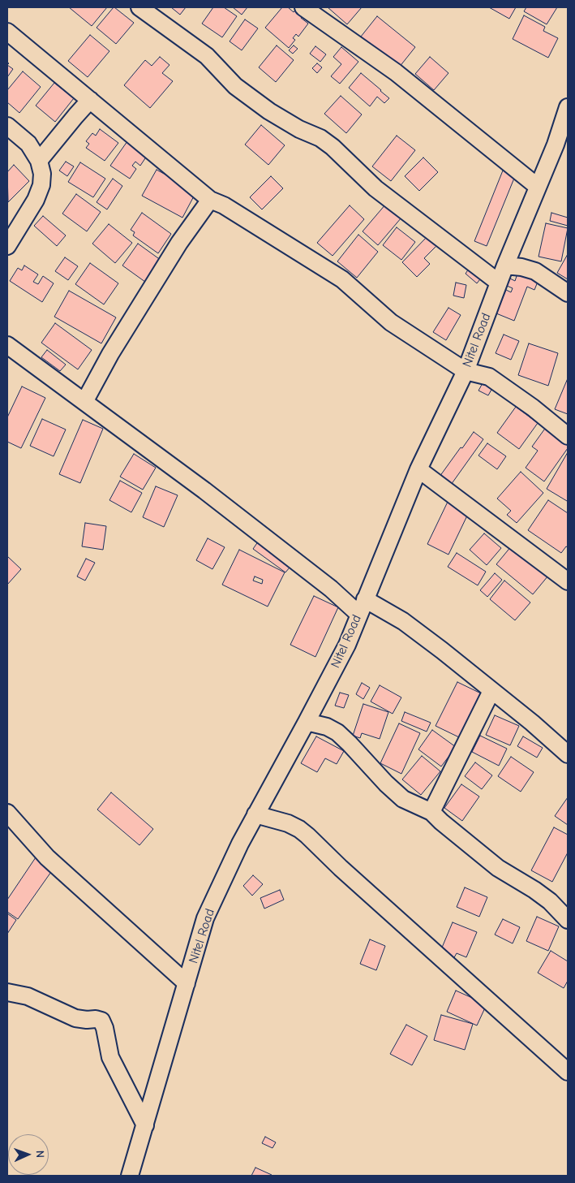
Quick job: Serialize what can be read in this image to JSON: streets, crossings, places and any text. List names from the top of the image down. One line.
{"streets":{"street":["Nitel Road"]},"north":"right"}
